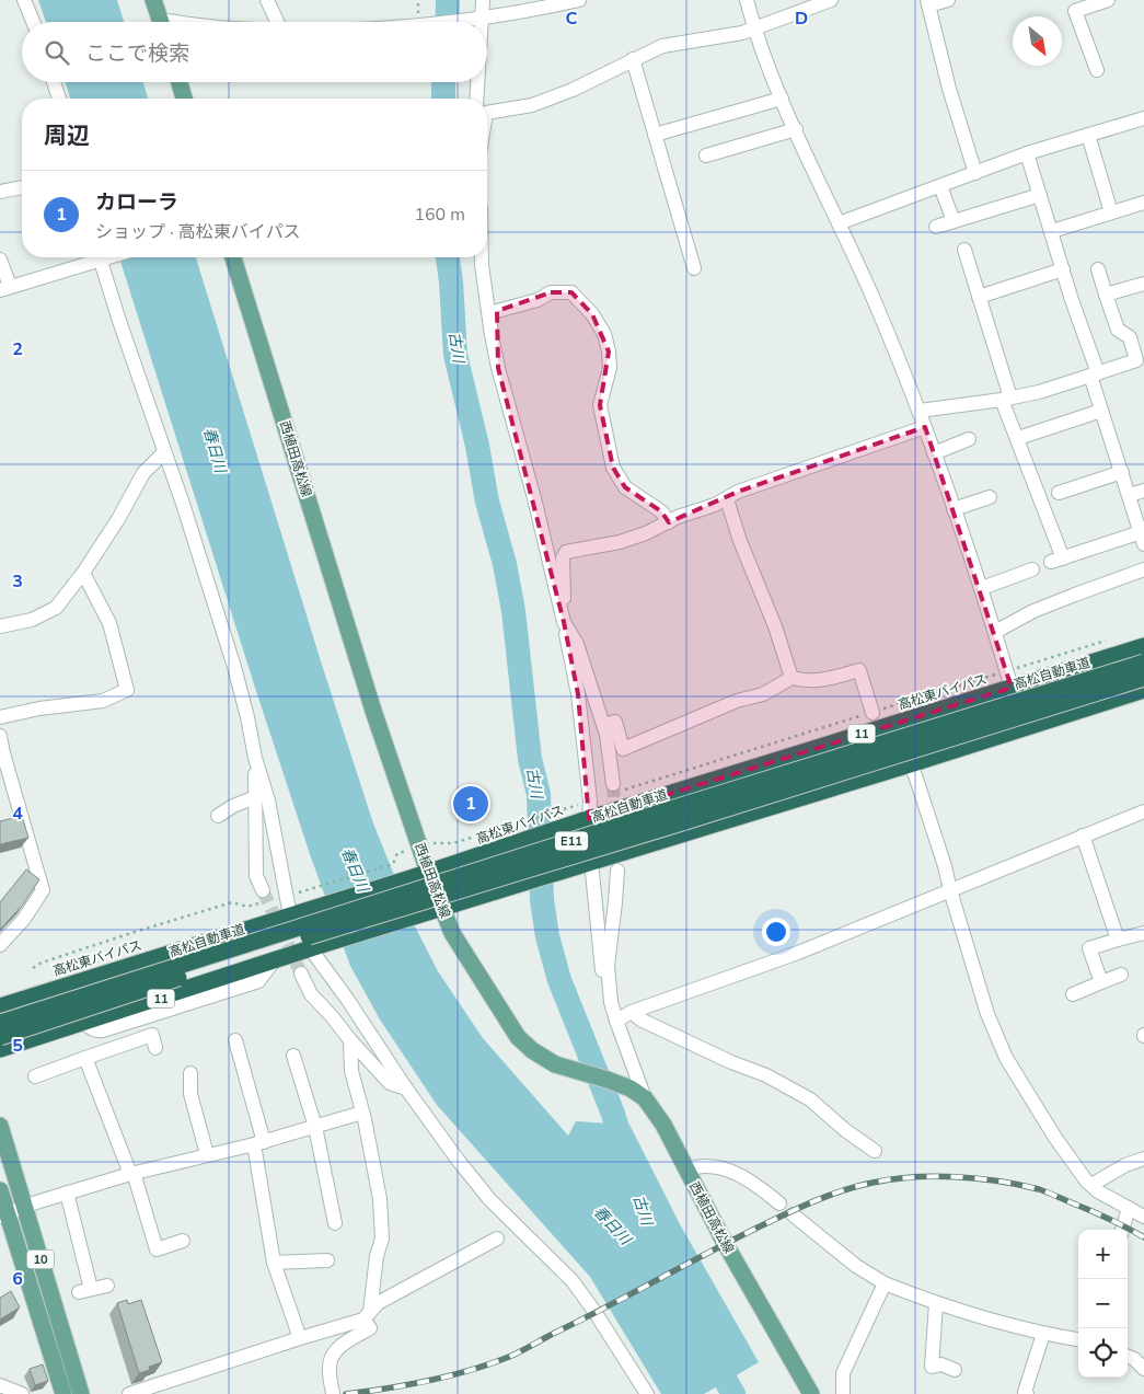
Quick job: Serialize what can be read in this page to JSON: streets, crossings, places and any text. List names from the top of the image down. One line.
{"streets":{"highway":["高松自動車道","高松東バイパス","11","E11"],"main road":["西植田高松線","10"]},"crossings":[["西植田高松線","高松東バイパス"],["西植田高松線","11"]],"water":["古川","春日川"],"north":"bottom right","page":{"search":"ここで検索","heading":"周辺","list":[{"mark":"1","name":"カローラ","note":"ショップ · 高松東バイパス","value":"160 m"}],"pins":"1","map_buttons":["+","−"]},"grid":{"columns":["C","D"],"rows":["2","3","4","5","6"]}}
